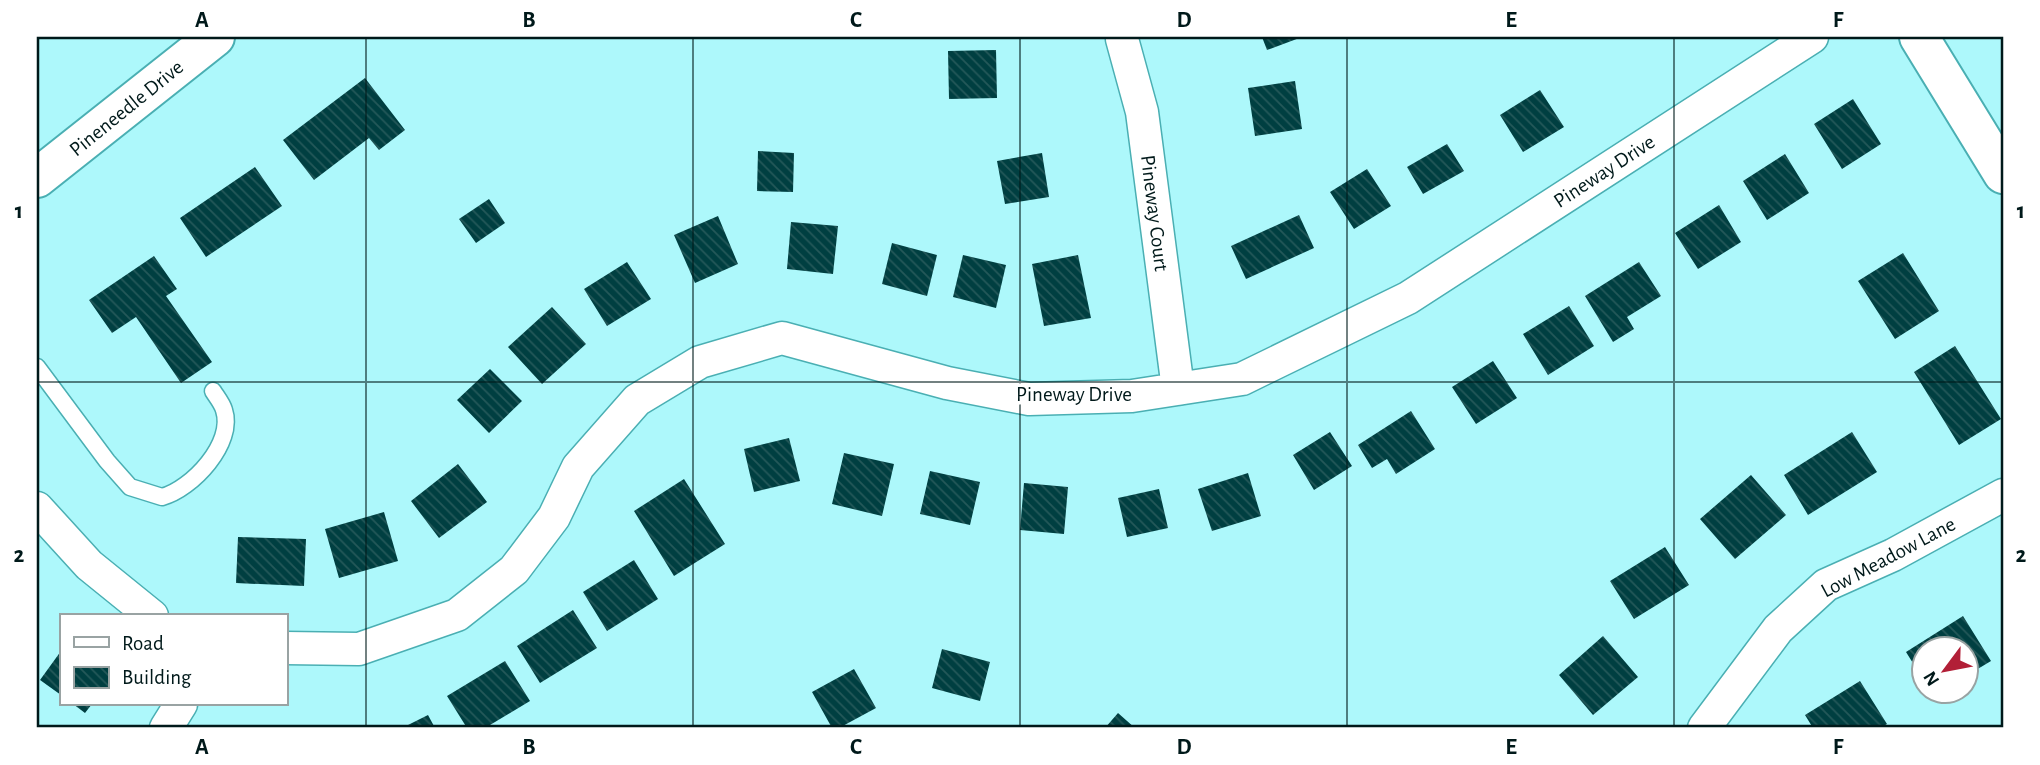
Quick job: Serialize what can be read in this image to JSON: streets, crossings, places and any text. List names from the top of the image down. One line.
{"streets":{"street":["Pineneedle Drive","Pineway Drive","Pineway Court","Low Meadow Lane"]},"crossings":[["Pineway Drive","Pineway Court"]],"legend":["Road","Building"],"north":"bottom left","grid":{"columns":["A","B","C","D","E","F"],"rows":["1","2"]}}
